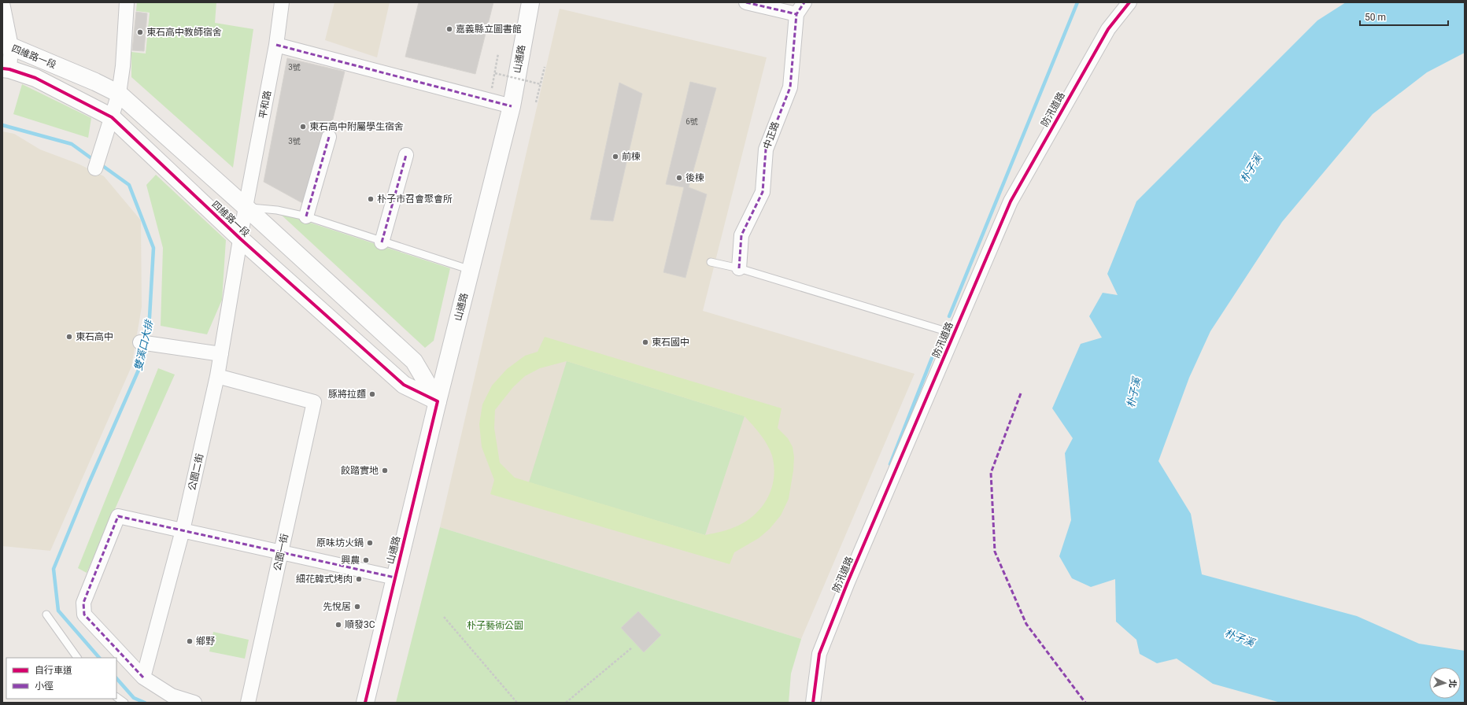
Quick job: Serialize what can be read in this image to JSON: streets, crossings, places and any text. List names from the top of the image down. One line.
{"streets":{"street":["四維路一段","山通路","平和路","防汛道路","中正路","公園二街","公園一街"]},"crossings":[["四維路一段","山通路"],["四維路一段","平和路"],["四維路一段","公園二街"],["平和路","公園二街"],["公園二街","公園一街"]],"water":["朴子溪","雙溪口大排"],"parks":["朴子藝術公園"],"places":["嘉義縣立圖書館","東石高中教師宿舍","東石高中附屬學生宿舍","前棟","後棟","朴子市召會聚會所","東石高中","東石國中","豚將拉麵","餃踏實地","原味坊火鍋","興農","細花韓式烤肉","先悅居","順發3C","鄉野"],"house_numbers":["3號","6號","3號"],"legend":["自行車道","小徑"],"scale_bar":"50 m","north":"right"}
